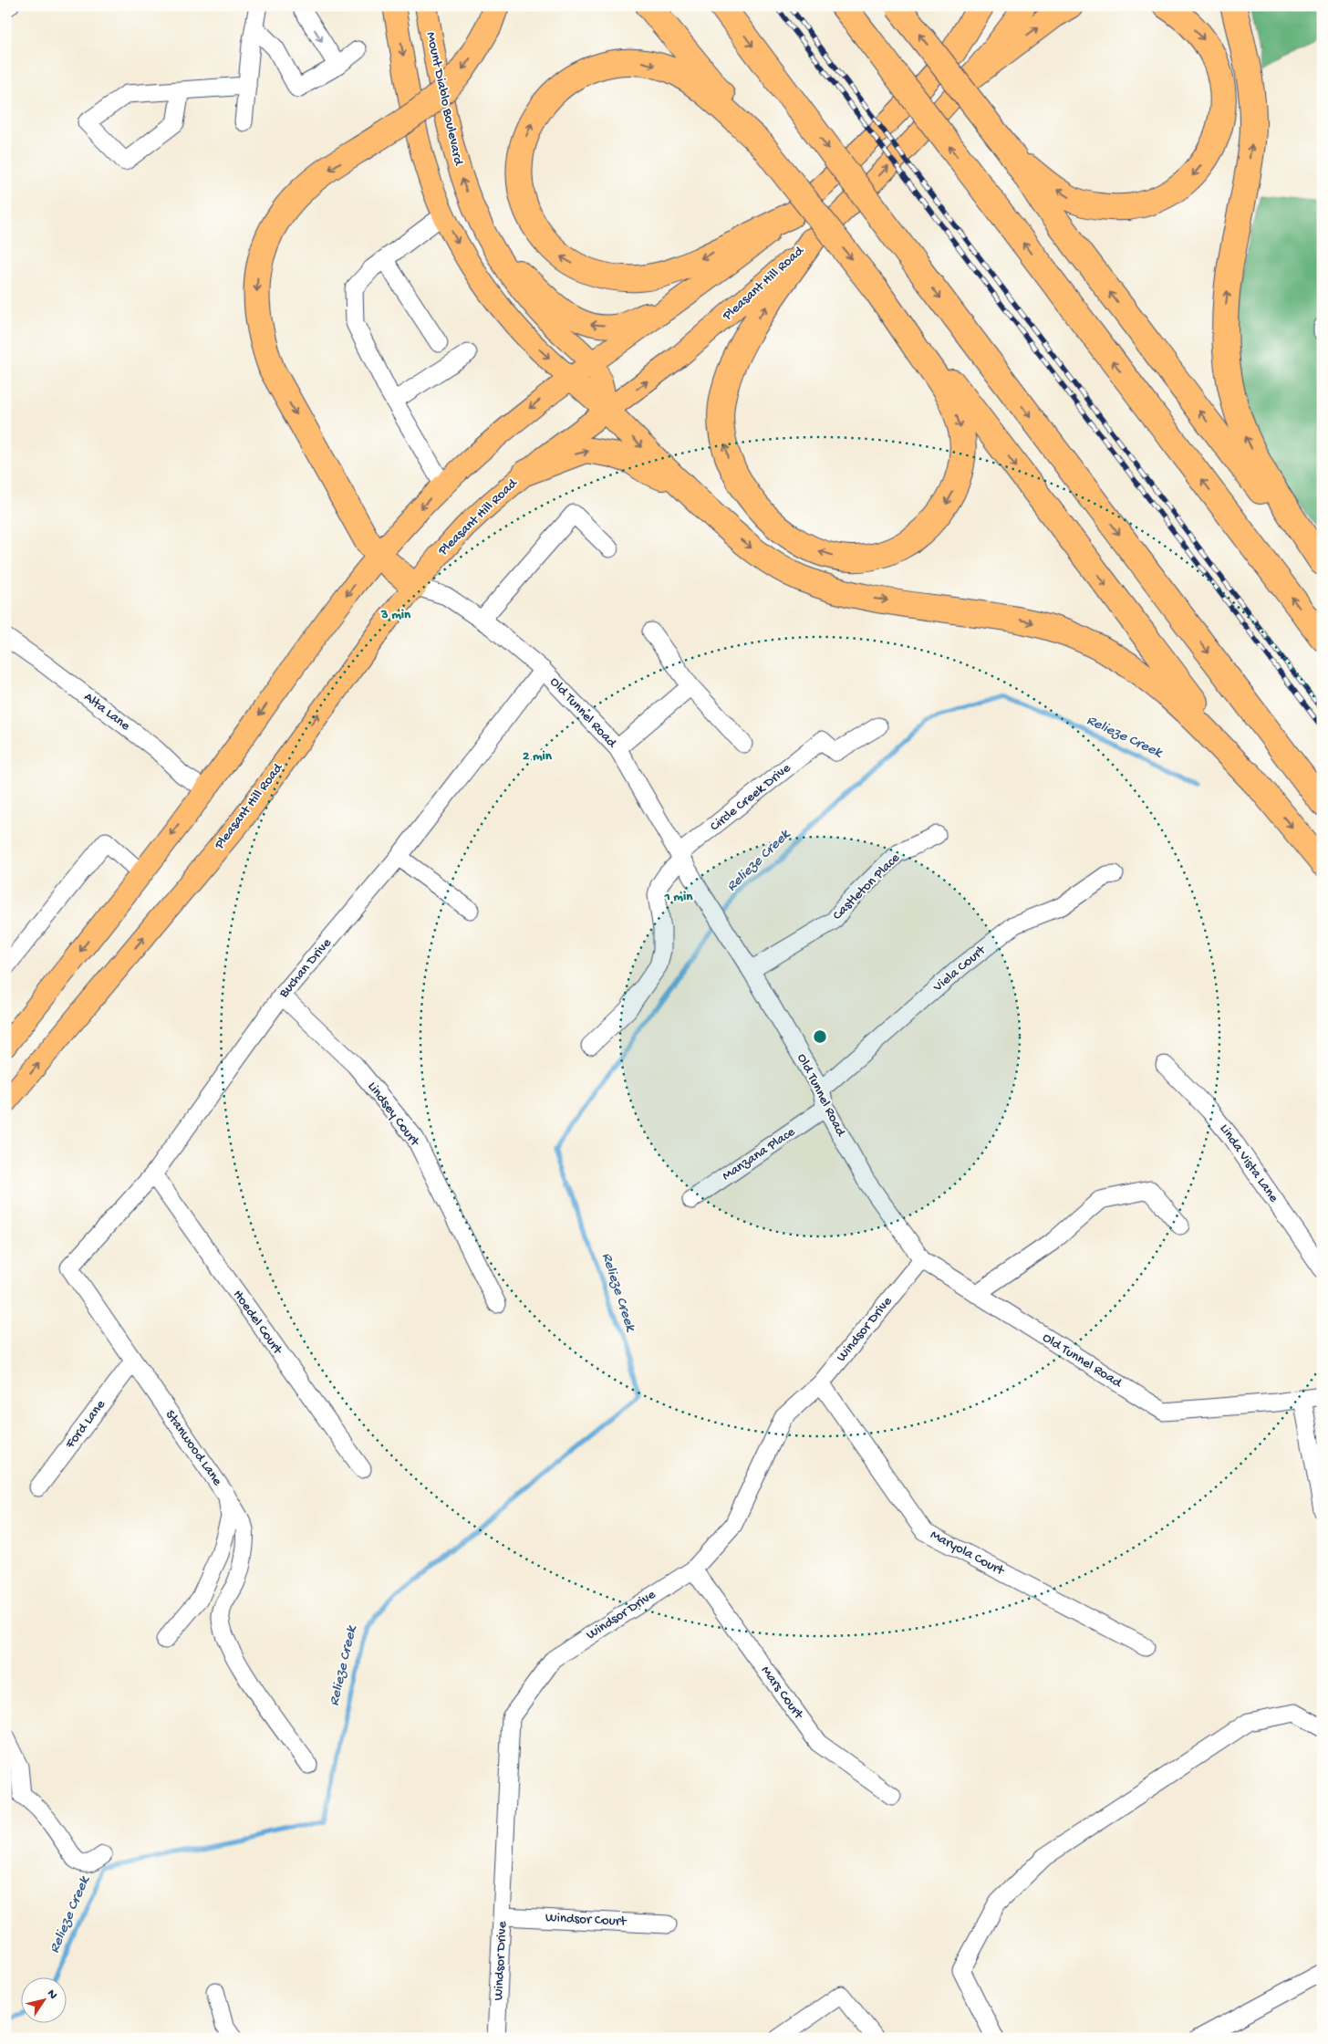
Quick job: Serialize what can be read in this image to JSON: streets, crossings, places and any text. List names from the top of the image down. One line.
{"streets":{"main road":["Mount Diablo Boulevard","Pleasant Hill Road"],"street":["Alta Lane","Old Tunnel Road","Circle Creek Drive","Castleton Place","Buchan Drive","Viela Court","Lindsey Court","Manzana Place","Linda Vista Lane","Hoedel Court","Windsor Drive","Ford Lane","Stanwood Lane","Maryola Court","Mars Court","Windsor Court"]},"crossings":[["Mount Diablo Boulevard","Pleasant Hill Road"],["Pleasant Hill Road","Old Tunnel Road"],["Old Tunnel Road","Circle Creek Drive"],["Old Tunnel Road","Castleton Place"],["Old Tunnel Road","Buchan Drive"],["Old Tunnel Road","Viela Court"],["Old Tunnel Road","Manzana Place"],["Old Tunnel Road","Windsor Drive"],["Buchan Drive","Lindsey Court"],["Buchan Drive","Hoedel Court"],["Buchan Drive","Stanwood Lane"],["Windsor Drive","Maryola Court"],["Windsor Drive","Mars Court"],["Windsor Drive","Windsor Court"],["Ford Lane","Stanwood Lane"]],"water":["Relieze Creek"],"north":"top right","rings":["3 min","2 min","1 min"]}
